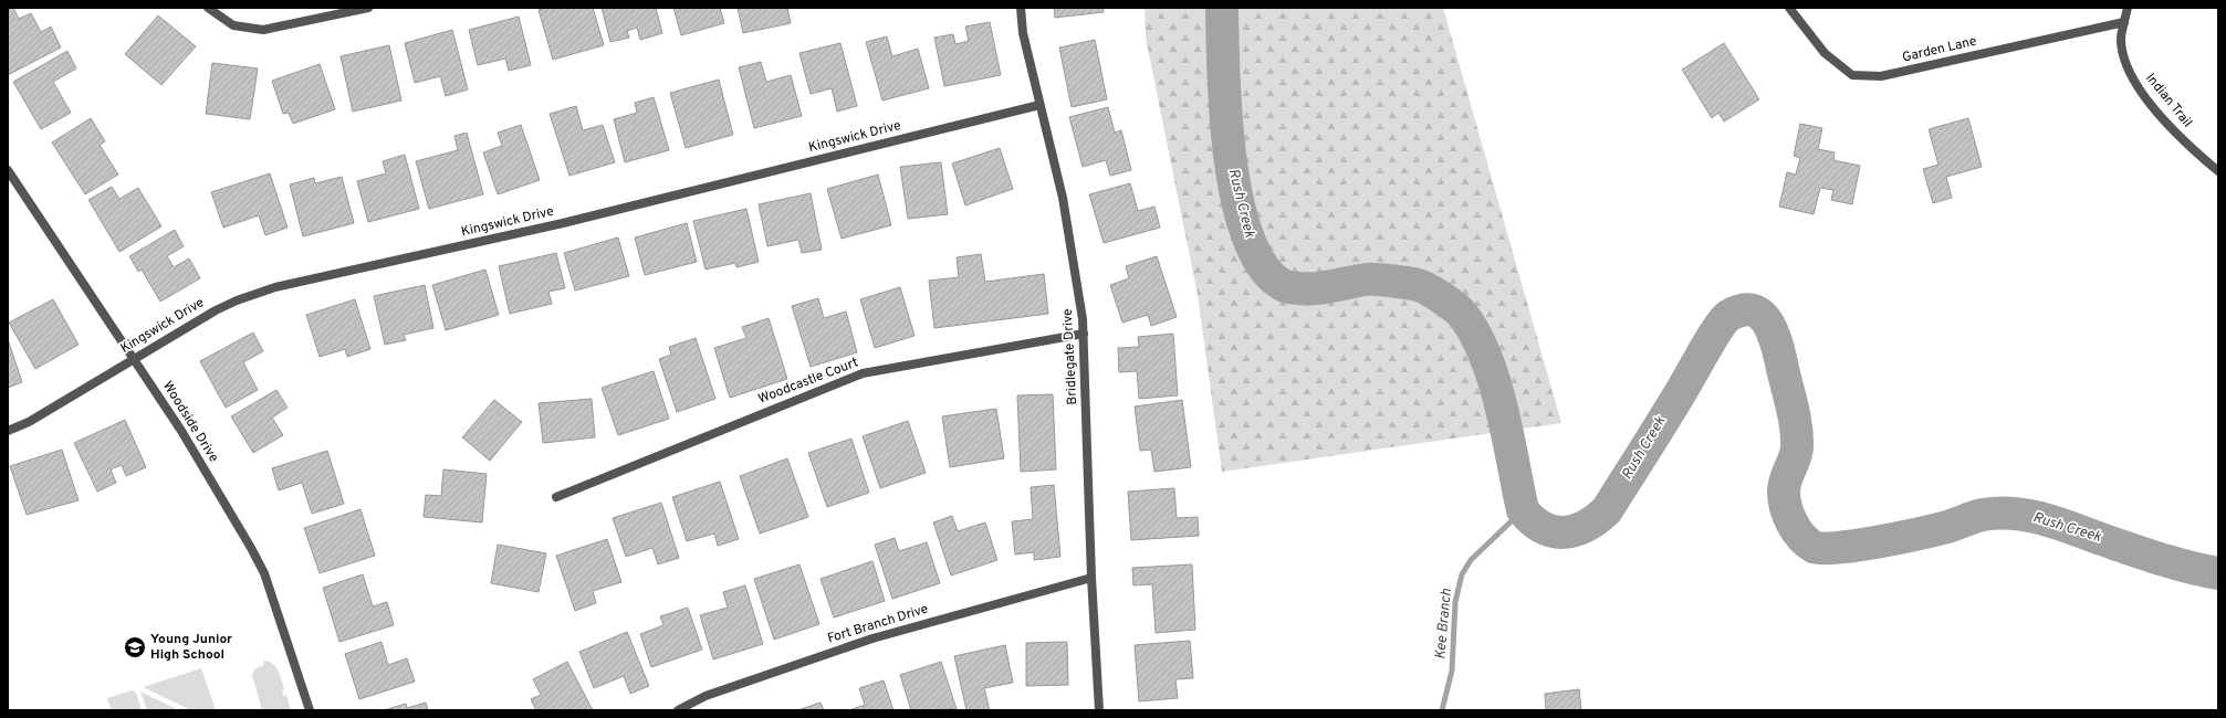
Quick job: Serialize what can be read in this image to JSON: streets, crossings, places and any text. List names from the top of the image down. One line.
{"streets":{"street":["Garden Lane","Indian Trail","Kingswick Drive","Bridlegate Drive","Woodcastle Court","Woodside Drive","Fort Branch Drive"]},"crossings":[["Garden Lane","Indian Trail"],["Kingswick Drive","Bridlegate Drive"],["Kingswick Drive","Woodside Drive"],["Bridlegate Drive","Woodcastle Court"],["Bridlegate Drive","Fort Branch Drive"]],"water":["Rush Creek","Kee Branch"],"places":{"school or university":["Young Junior High School"]}}
